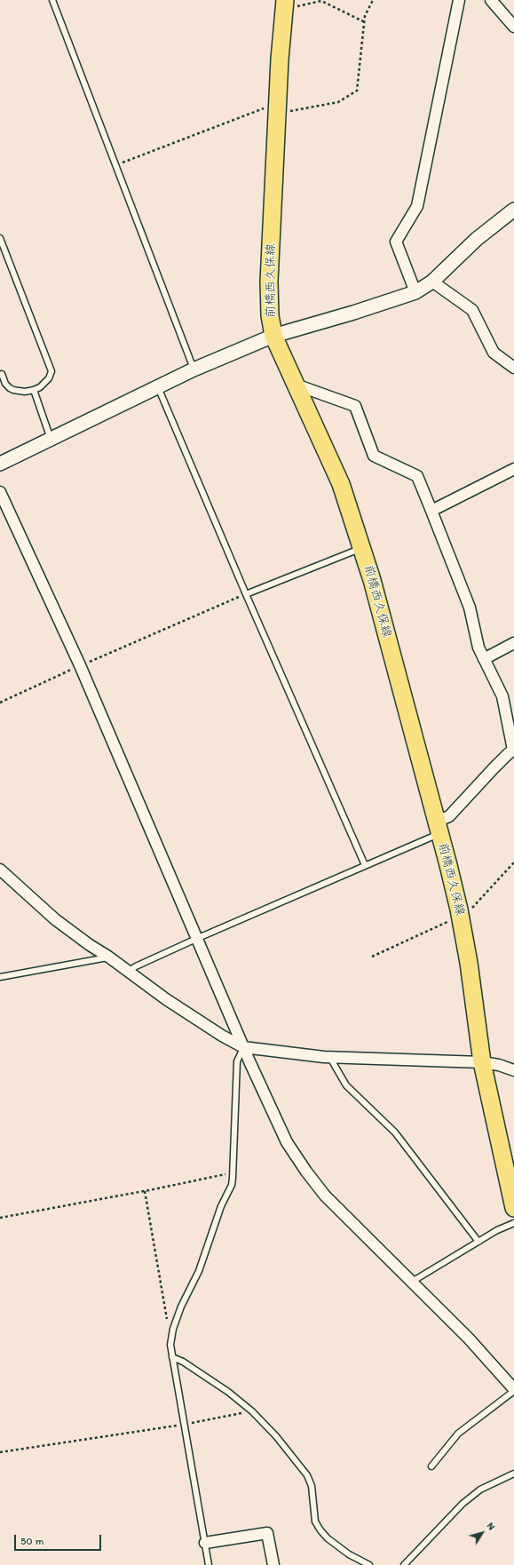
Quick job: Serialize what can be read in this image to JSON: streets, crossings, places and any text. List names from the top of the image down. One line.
{"streets":{"main road":["前橋西久保線"]},"scale_bar":"50 m","north":"top right"}
